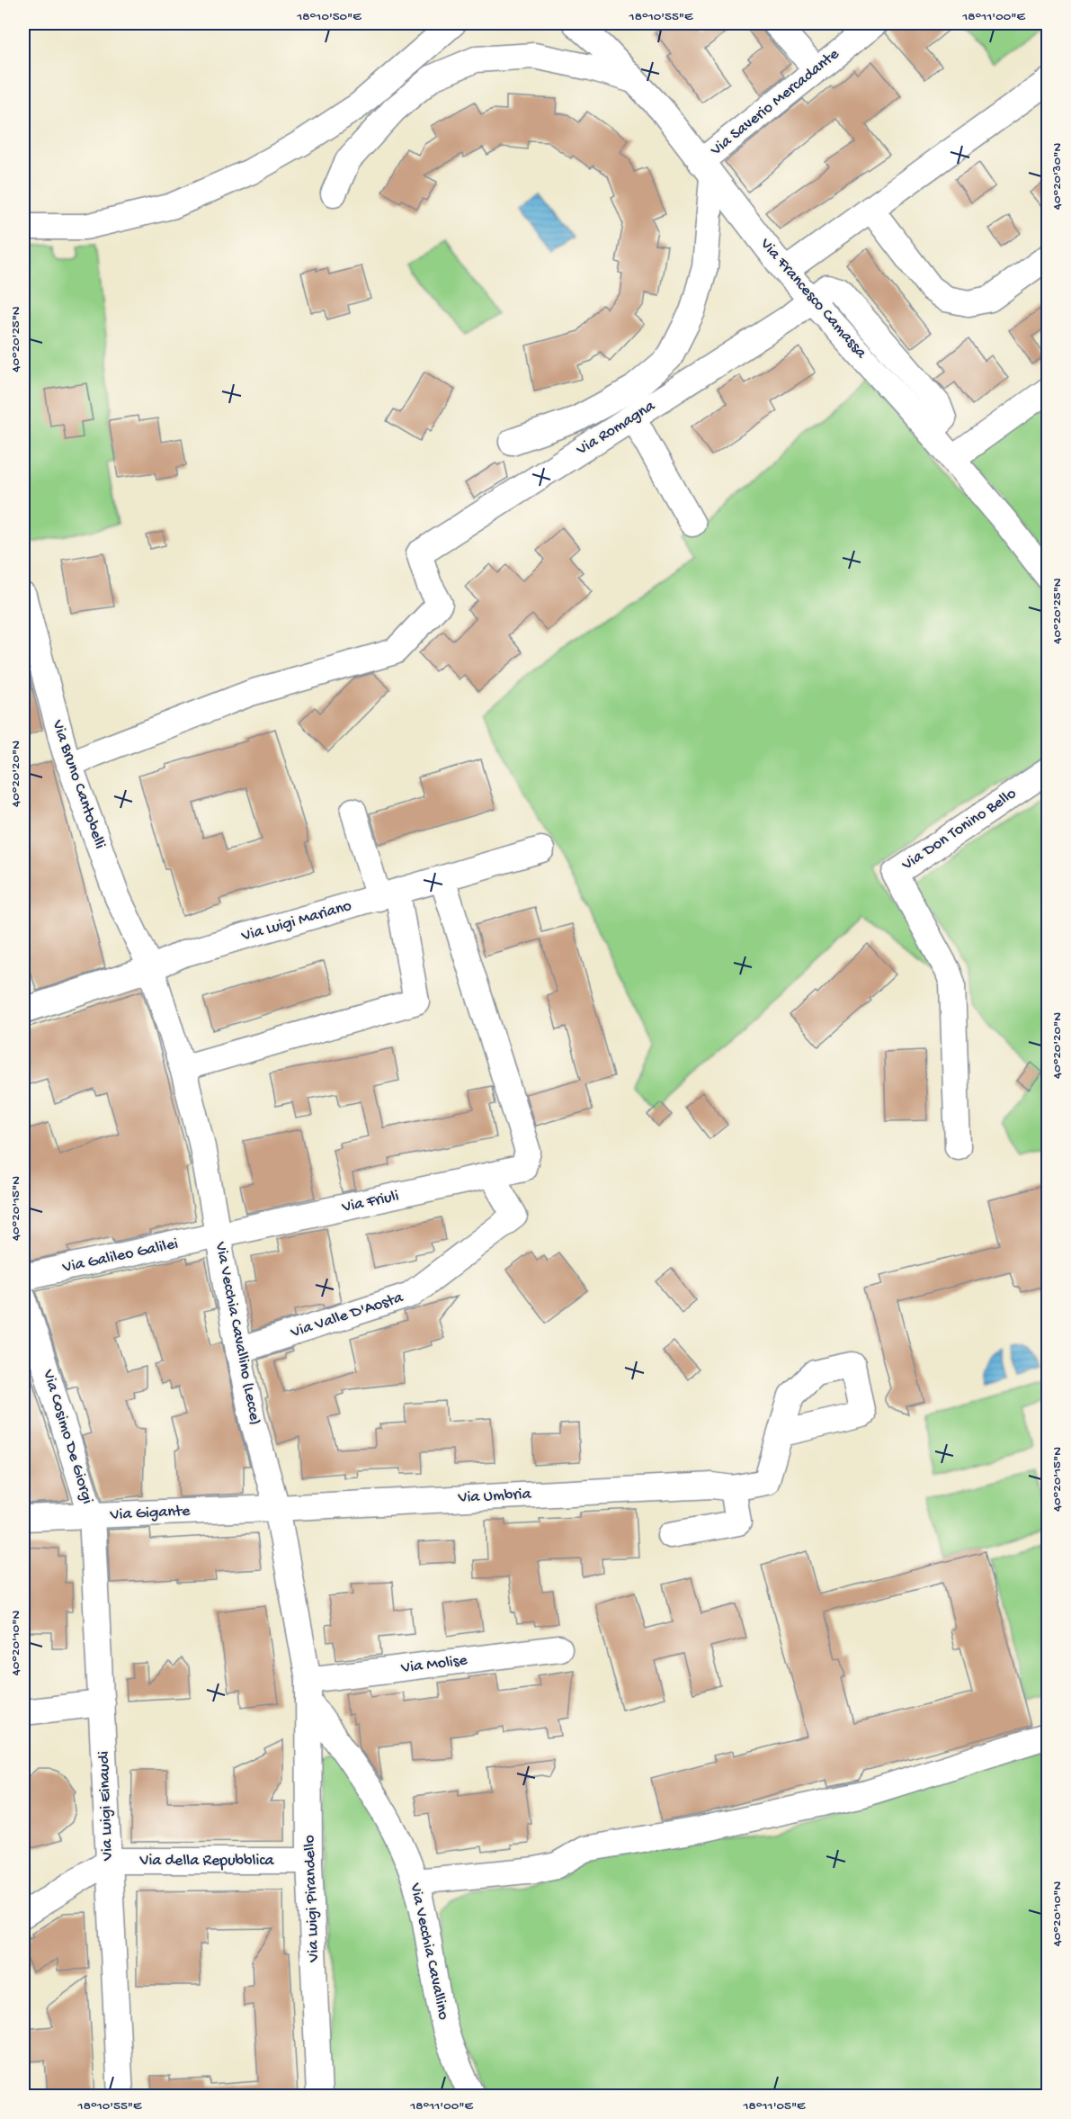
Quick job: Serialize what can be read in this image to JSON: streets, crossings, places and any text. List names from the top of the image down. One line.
{"streets":{"street":["Via Saverio Mercadante","Via Francesco Camassa","Via Romagna","Via Bruno Cantobelli","Via Don Tonino Bello","Via Luigi Mariano","Via Friuli","Via Galileo Galilei","Via Valle D'Aosta","Via Vecchia Cavallino (Lecce)","Via Cosimo De Giorgi","Via Umbria","Via Gigante","Via Molise","Via Luigi Einaudi","Via della Repubblica","Via Luigi Pirandello","Via Vecchia Cavallino"]},"crossings":[["Via Saverio Mercadante","Via Francesco Camassa"],["Via Francesco Camassa","Via Romagna"],["Via Romagna","Via Bruno Cantobelli"],["Via Bruno Cantobelli","Via Luigi Mariano"],["Via Bruno Cantobelli","Via Vecchia Cavallino (Lecce)"],["Via Luigi Mariano","Via Friuli"],["Via Luigi Mariano","Via Vecchia Cavallino (Lecce)"],["Via Friuli","Via Galileo Galilei"],["Via Friuli","Via Valle D'Aosta"],["Via Friuli","Via Vecchia Cavallino (Lecce)"],["Via Galileo Galilei","Via Vecchia Cavallino (Lecce)"],["Via Valle D'Aosta","Via Vecchia Cavallino (Lecce)"],["Via Vecchia Cavallino (Lecce)","Via Umbria"],["Via Vecchia Cavallino (Lecce)","Via Gigante"],["Via Vecchia Cavallino (Lecce)","Via Molise"],["Via Vecchia Cavallino (Lecce)","Via Luigi Pirandello"],["Via Vecchia Cavallino (Lecce)","Via Vecchia Cavallino"],["Via Cosimo De Giorgi","Via Gigante"],["Via Cosimo De Giorgi","Via Luigi Einaudi"],["Via Umbria","Via Gigante"],["Via Gigante","Via Luigi Einaudi"],["Via Molise","Via Luigi Pirandello"],["Via Molise","Via Vecchia Cavallino"],["Via Luigi Einaudi","Via della Repubblica"],["Via della Repubblica","Via Luigi Pirandello"],["Via Luigi Pirandello","Via Vecchia Cavallino"]],"coordinates":["18°10'50\"E","18°10'55\"E","18°11'00\"E","40°20'30\"N","40°20'25\"N","40°20'20\"N","40°20'15\"N","40°20'10\"N","18°11'05\"E"]}
